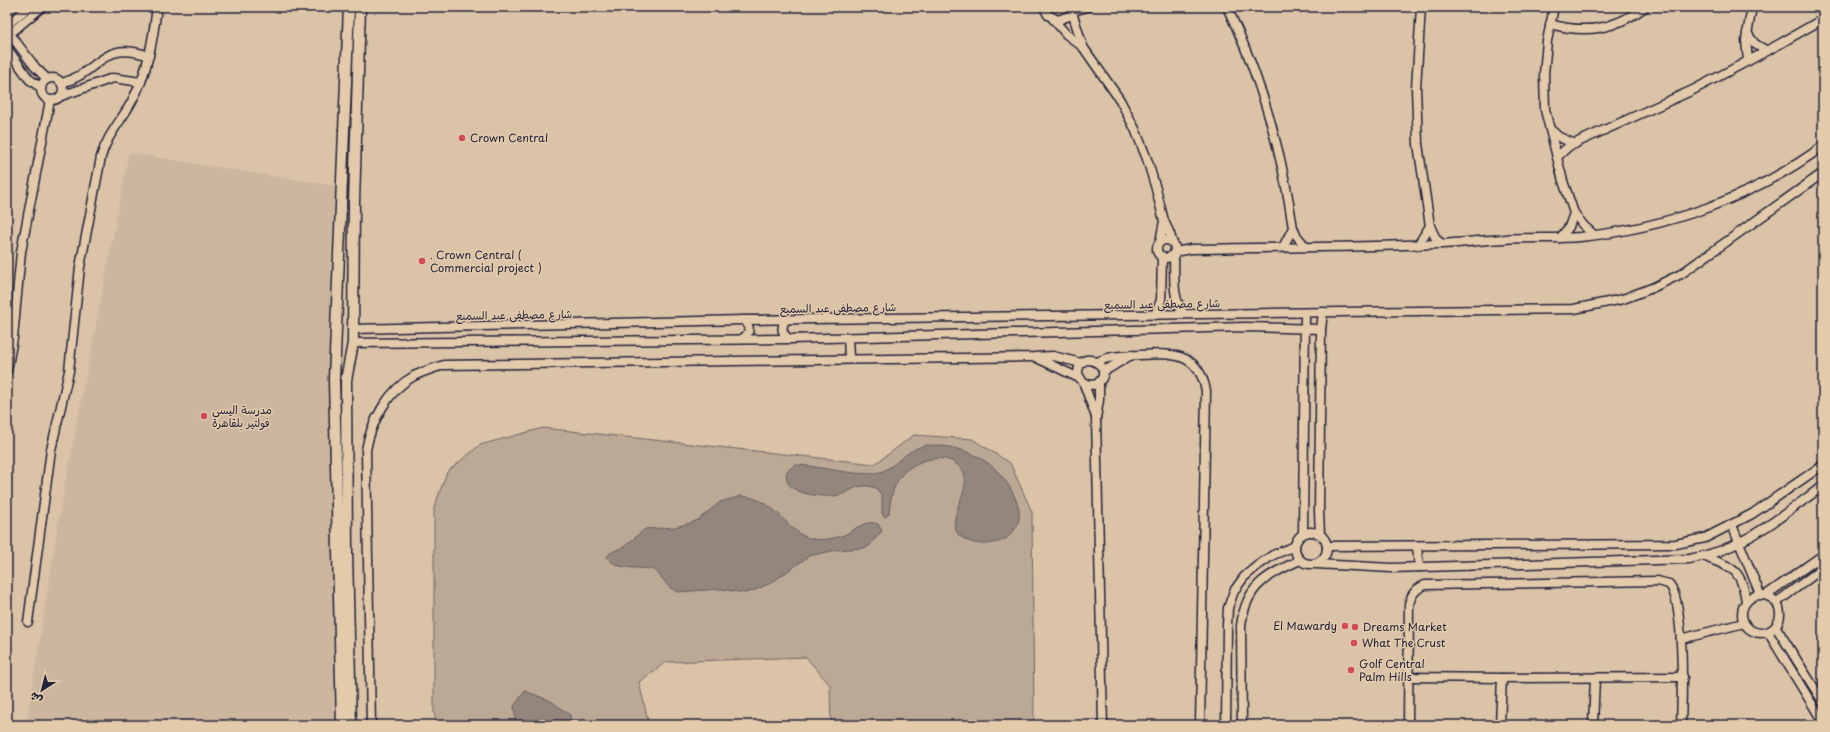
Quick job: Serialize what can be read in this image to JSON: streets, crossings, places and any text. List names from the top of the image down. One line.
{"streets":{"street":["شارع مصطفى عبد السميع"]},"places":["Crown Central",". Crown Central ( Commercial project )","مدرسة اليسي فولتير بلقاهرة","El Mawardy","Dreams Market","What The Crust","Golf Central Palm Hills"],"north":"bottom left"}
